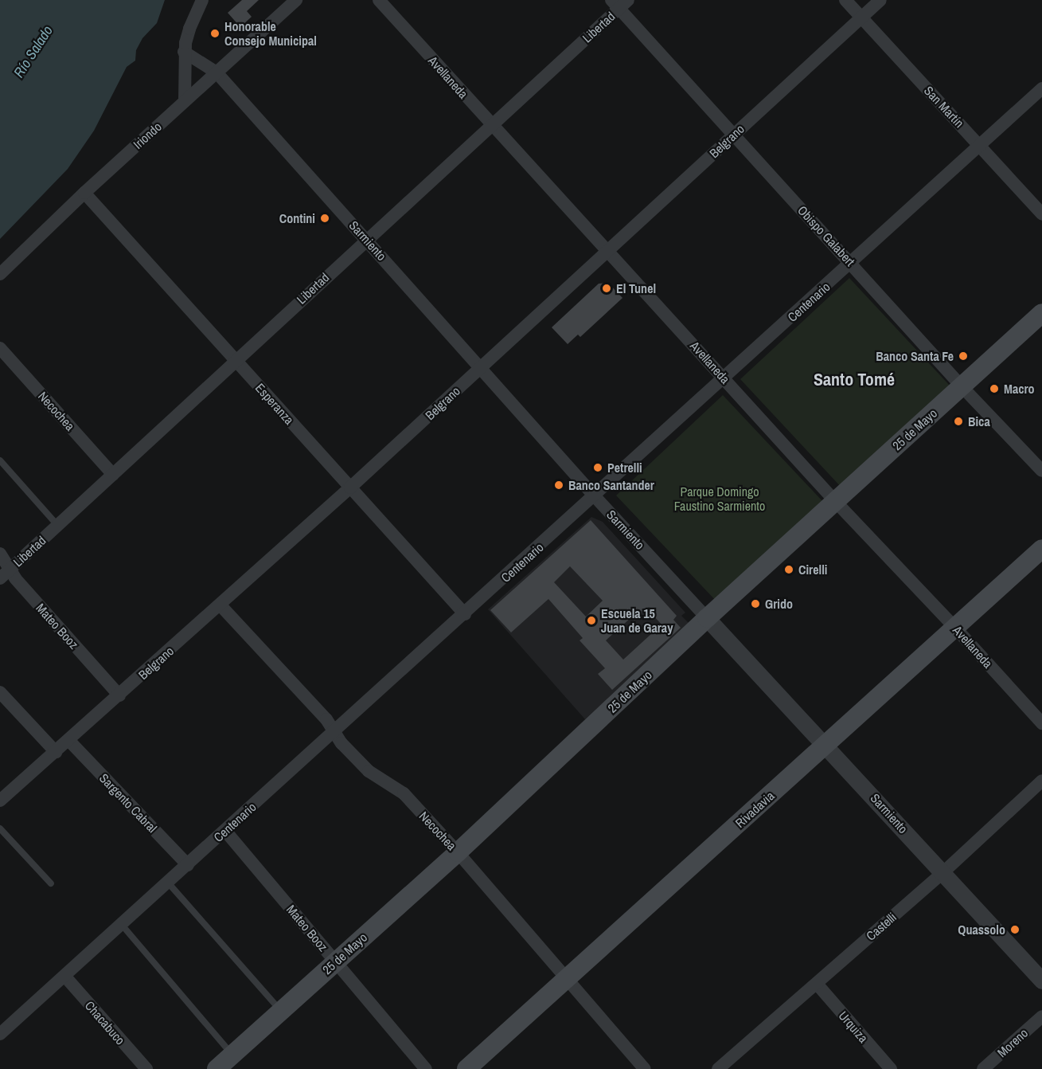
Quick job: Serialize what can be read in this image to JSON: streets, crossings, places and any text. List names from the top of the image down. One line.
{"streets":{"main road":["25 de Mayo","Rivadavia"],"street":["Libertad","Avellaneda","San Martín","Iriondo","Belgrano","Obispo Galabert","Sarmiento","Centenario","Esperanza","Necochea","Mateo Booz","Sargento Cabral","Castelli","Chacabuco","Urquiza","Moreno"]},"crossings":[["Libertad","Avellaneda"],["Libertad","Obispo Galabert"],["Libertad","Sarmiento"],["Libertad","Esperanza"],["Libertad","Necochea"],["Libertad","Mateo Booz"],["Avellaneda","Belgrano"],["Avellaneda","Centenario"],["Avellaneda","25 de Mayo"],["Avellaneda","Rivadavia"],["San Martín","Belgrano"],["San Martín","Centenario"],["Iriondo","Sarmiento"],["Iriondo","Esperanza"],["Belgrano","Obispo Galabert"],["Belgrano","Sarmiento"],["Belgrano","Esperanza"],["Belgrano","Necochea"],["Belgrano","Mateo Booz"],["Belgrano","Sargento Cabral"],["Obispo Galabert","Centenario"],["Obispo Galabert","25 de Mayo"],["Sarmiento","Centenario"],["Sarmiento","25 de Mayo"],["Sarmiento","Rivadavia"],["Sarmiento","Castelli"],["Centenario","Esperanza"],["Centenario","Necochea"],["Centenario","Mateo Booz"],["Centenario","Sargento Cabral"],["Centenario","Chacabuco"],["Necochea","25 de Mayo"],["Necochea","Rivadavia"],["25 de Mayo","Mateo Booz"],["Castelli","Urquiza"]],"districts":["Santo Tomé"],"water":["Río Salado"],"parks":["Parque Domingo Faustino Sarmiento"],"places":["Honorable Consejo Municipal","Contini","El Tunel","Banco Santa Fe","Macro","Bica","Petrelli","Banco Santander","Cirelli","Grido","Escuela 15 Juan de Garay","Quassolo"]}
